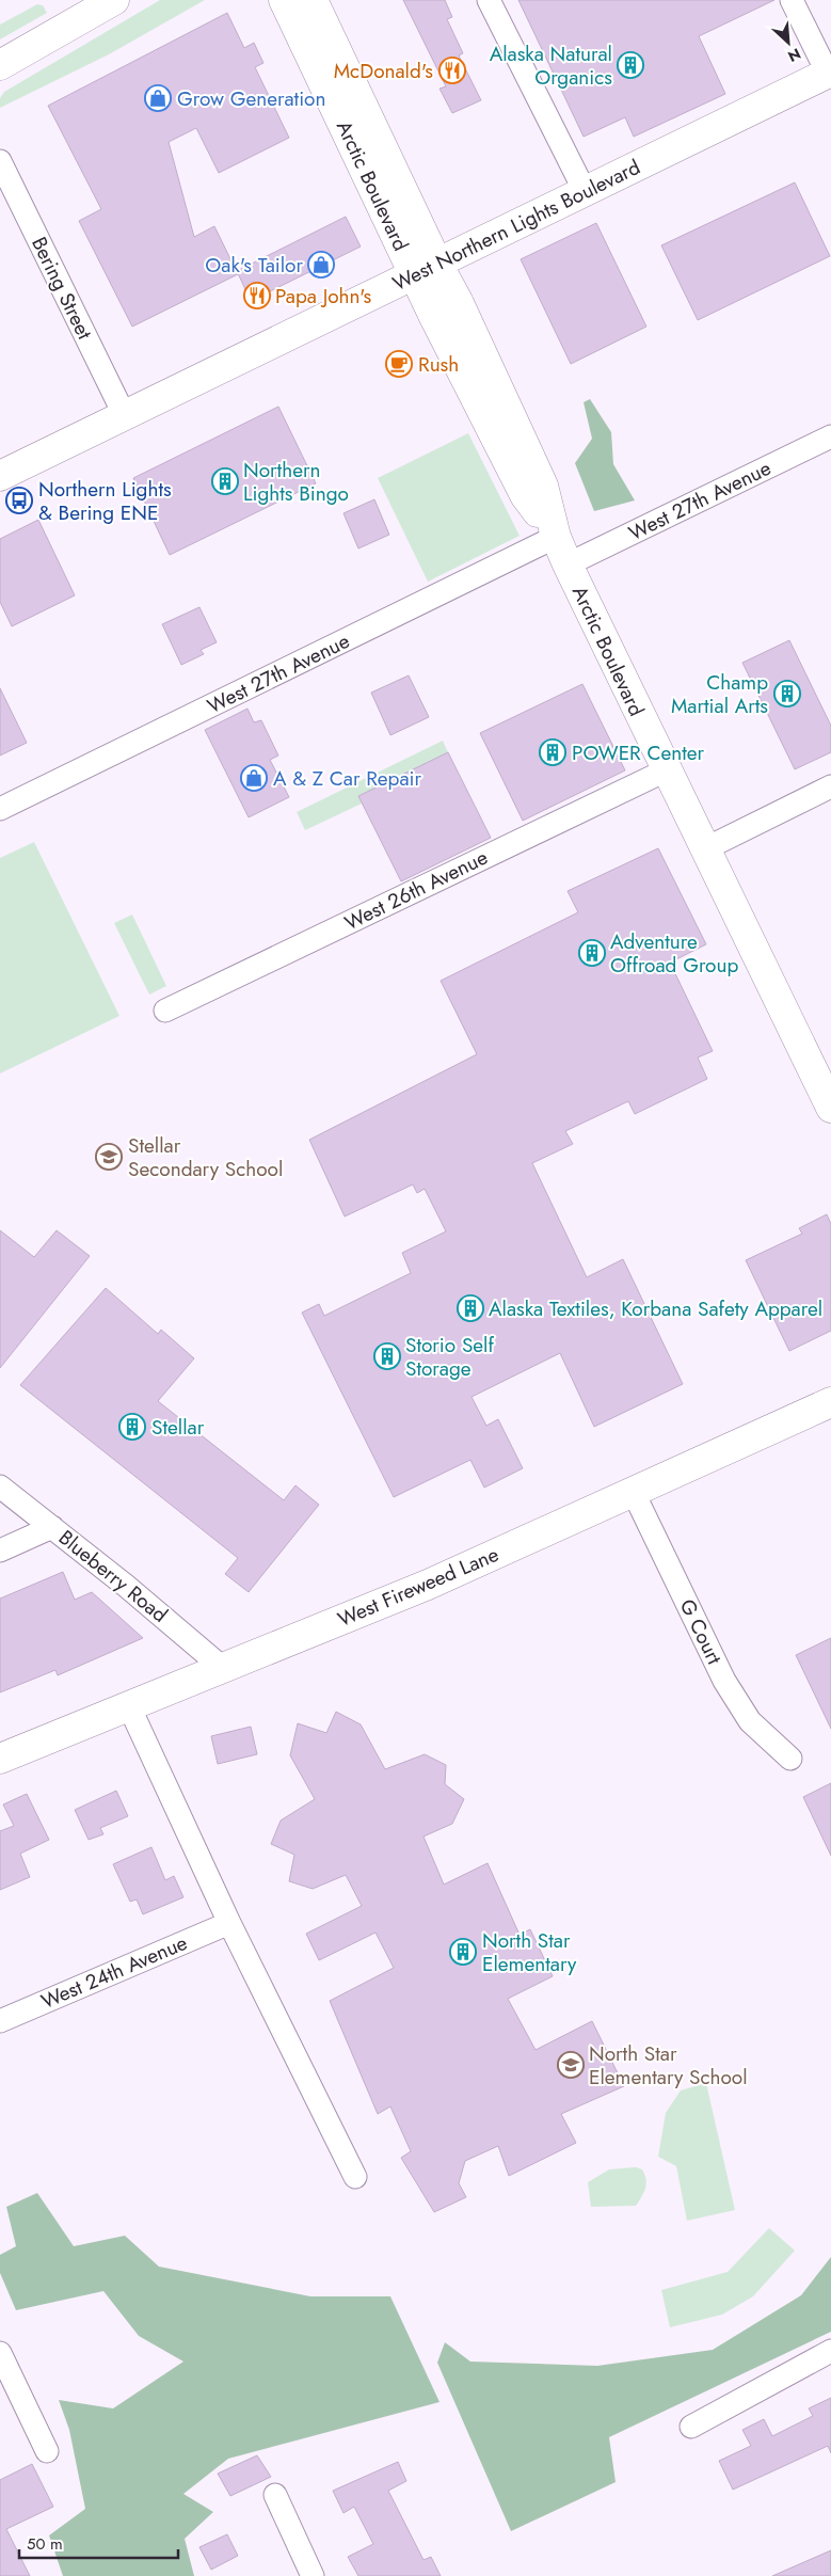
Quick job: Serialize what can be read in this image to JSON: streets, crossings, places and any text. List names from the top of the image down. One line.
{"streets":{"main road":["Arctic Boulevard","West Northern Lights Boulevard","West Fireweed Lane"],"street":["Bering Street","West 27th Avenue","West 26th Avenue","Blueberry Road","G Court","West 24th Avenue"]},"crossings":[["Arctic Boulevard","West Northern Lights Boulevard"],["Arctic Boulevard","West 27th Avenue"],["Arctic Boulevard","West 26th Avenue"],["West Northern Lights Boulevard","Bering Street"],["Blueberry Road","West Fireweed Lane"],["West Fireweed Lane","G Court"]],"places":{"building":["Alaska Natural Organics","Northern Lights Bingo","Champ Martial Arts","POWER Center","Adventure Offroad Group","Alaska Textiles, Korbana Safety Apparel","Storio Self Storage","Stellar","North Star Elementary"],"restaurant":["McDonald's","Papa John's"],"shop":["Grow Generation","Oak's Tailor","A & Z Car Repair"],"cafe":["Rush"],"bus stop":["Northern Lights & Bering ENE"],"school or university":["Stellar Secondary School","North Star Elementary School"]},"scale_bar":"50 m","north":"bottom right"}
